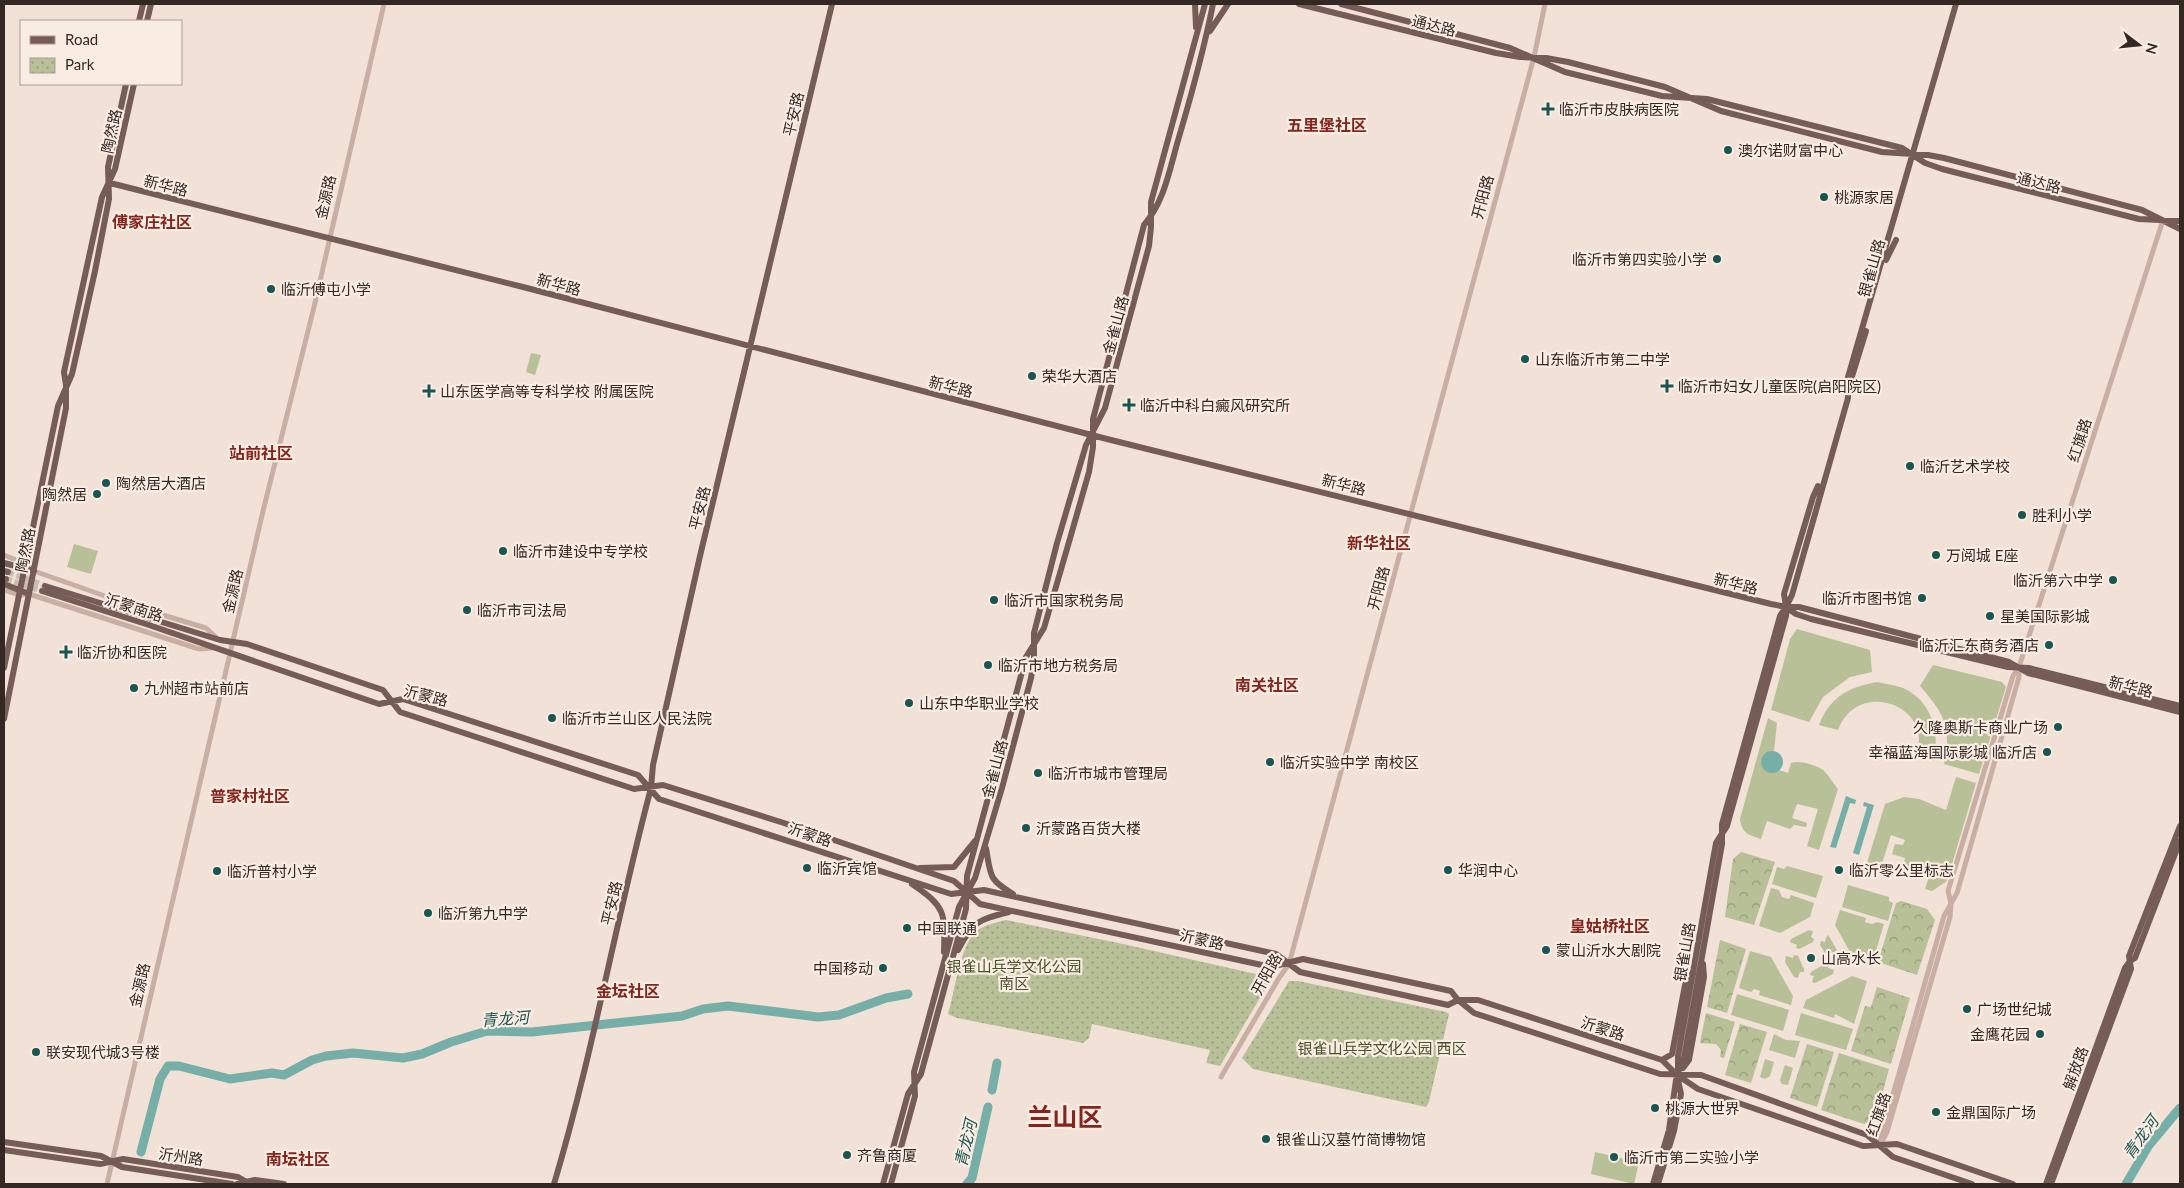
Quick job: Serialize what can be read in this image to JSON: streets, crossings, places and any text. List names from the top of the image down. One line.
{"streets":{"main road":["通达路","平安路","陶然路","新华路","银雀山路","金雀山路","沂蒙南路","沂蒙路","解放路","沂州路"],"street":["金源路","开阳路","红旗路"]},"crossings":[["通达路","开阳路"],["通达路","银雀山路"],["通达路","红旗路"],["平安路","新华路"],["平安路","沂蒙路"],["陶然路","新华路"],["新华路","金源路"],["新华路","开阳路"],["新华路","银雀山路"],["新华路","金雀山路"],["新华路","红旗路"],["金源路","沂蒙路"],["金源路","沂州路"],["开阳路","沂蒙路"],["银雀山路","沂蒙路"],["金雀山路","沂蒙路"],["红旗路","沂蒙路"],["沂蒙南路","沂蒙路"]],"districts":["五里堡社区","傅家庄社区","站前社区","新华社区","南关社区","普家村社区","皇姑桥社区","金坛社区","兰山区","南坛社区"],"water":["青龙河"],"parks":["银雀山兵学文化公园 南区","银雀山兵学文化公园 西区"],"places":{"health":["临沂市皮肤病医院","临沂市妇女儿童医院(启阳院区)","山东医学高等专科学校 附属医院","临沂中科白癜风研究所","临沂协和医院"],"other":["澳尔诺财富中心","桃源家居","临沂市第四实验小学","临沂傅屯小学","山东临沂市第二中学","荣华大酒店","临沂艺术学校","陶然居大酒店","陶然居","胜利小学","临沂市建设中专学校","万阅城 E座","临沂第六中学","临沂市图书馆","临沂市国家税务局","临沂市司法局","星美国际影城","临沂汇东商务酒店","临沂市地方税务局","九州超市站前店","山东中华职业学校","临沂市兰山区人民法院","久隆奥斯卡商业广场","幸福蓝海国际影城 临沂店","临沂实验中学 南校区","临沂市城市管理局","沂蒙路百货大楼","临沂宾馆","华润中心","临沂零公里标志","临沂普村小学","临沂第九中学","中国联通","蒙山沂水大剧院","山高水长","中国移动","广场世纪城","金鹰花园","联安现代城3号楼","桃源大世界","金鼎国际广场","银雀山汉墓竹简博物馆","齐鲁商厦","临沂市第二实验小学"]},"legend":["Road","Park"],"north":"right"}
